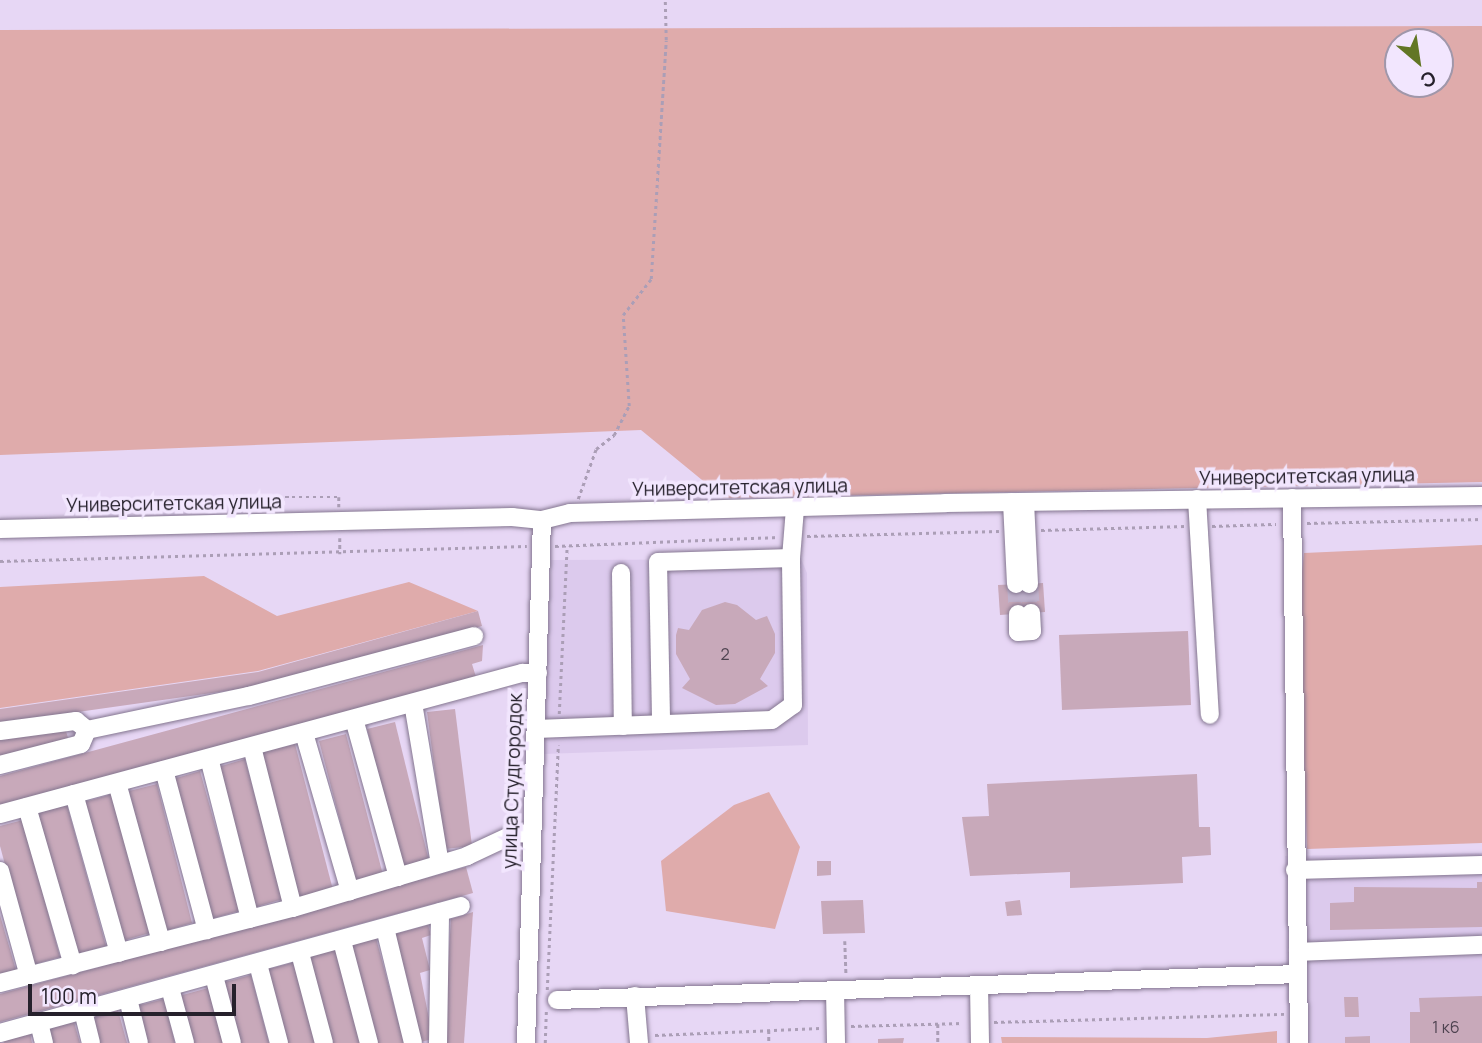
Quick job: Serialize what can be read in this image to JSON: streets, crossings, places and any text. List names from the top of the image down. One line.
{"streets":{"street":["Университетская улица","улица Студгородок"]},"crossings":[["Университетская улица","улица Студгородок"]],"house_numbers":["2","1 к6"],"scale_bar":"100 m","north":"bottom right"}
